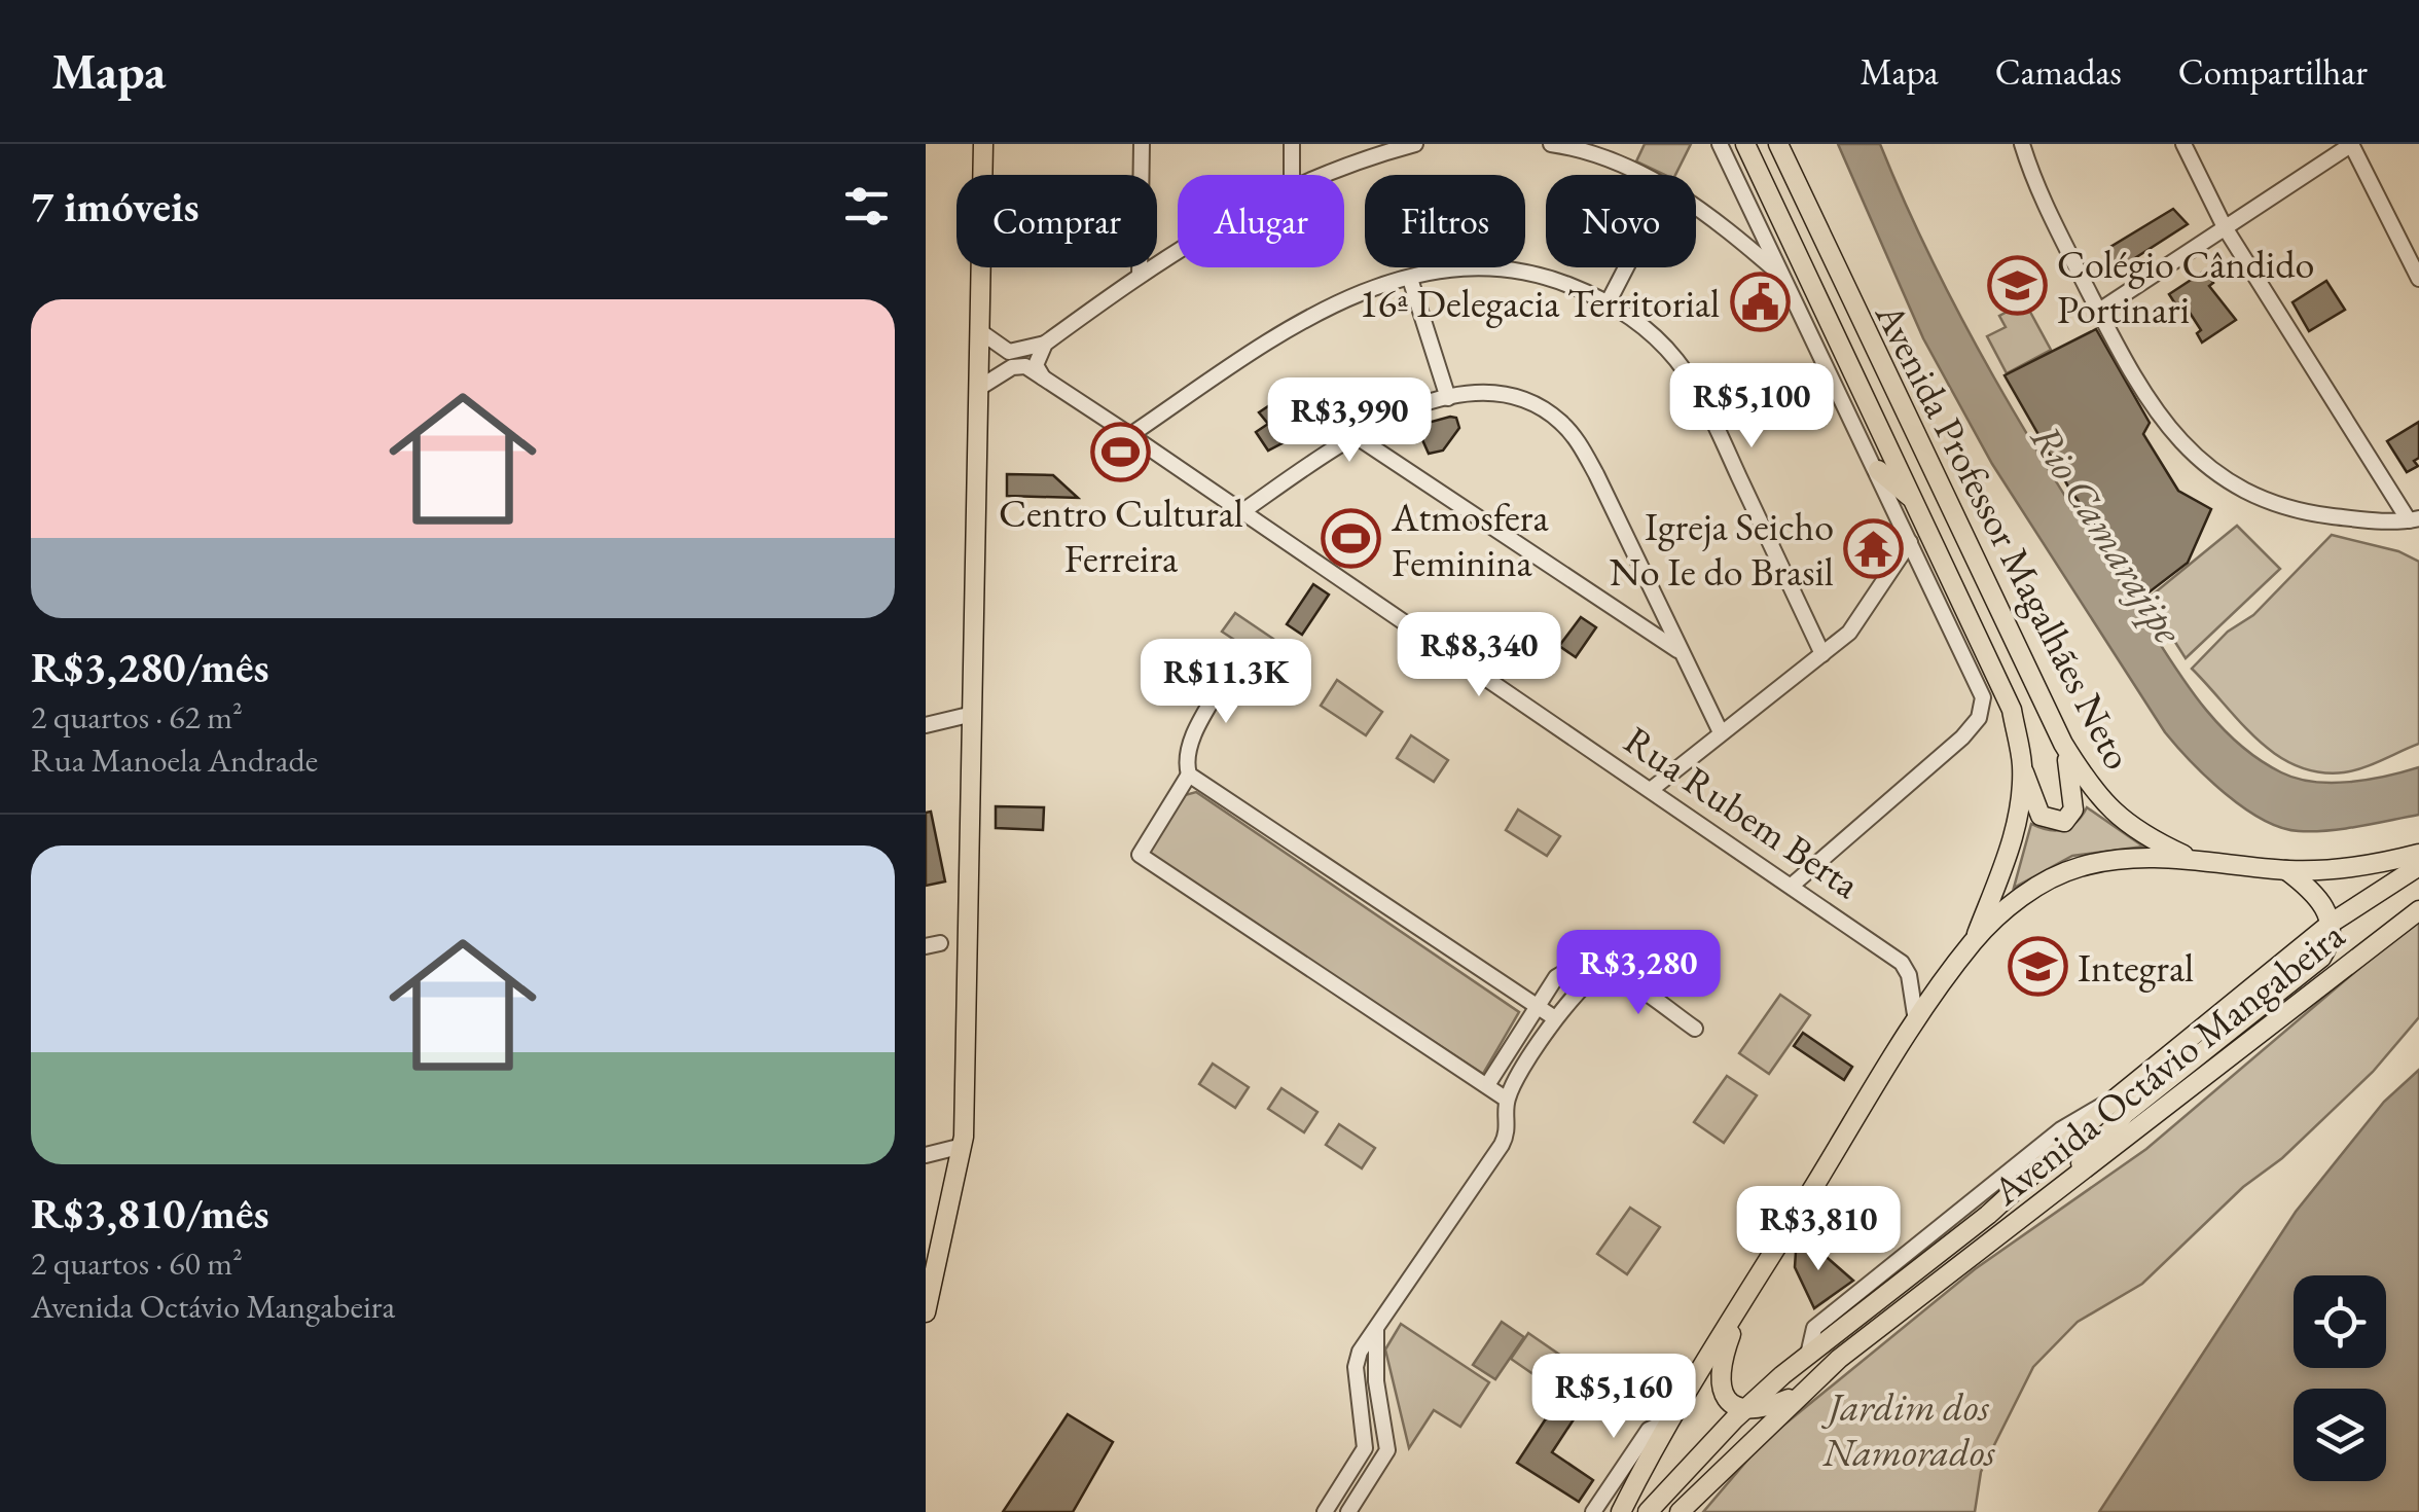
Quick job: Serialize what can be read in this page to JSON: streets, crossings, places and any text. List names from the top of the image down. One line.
{"streets":{"main road":["Avenida Professor Magalhães Neto","Avenida Octávio Mangabeira"],"street":["Rua Rubem Berta"]},"crossings":[["Avenida Professor Magalhães Neto","Rua Rubem Berta"],["Avenida Professor Magalhães Neto","Avenida Octávio Mangabeira"]],"water":["Rio Camarajipe"],"parks":["Jardim dos Namorados"],"places":{"school or university":["Colégio Cândido Portinari","Integral"],"public building":["16ª Delegacia Territorial"],"sports":["Centro Cultural Ferreira","Atmosfera Feminina"],"temple":["Igreja Seicho No Ie do Brasil"]},"page":{"header":"Mapa","nav":["Mapa","Camadas","Compartilhar"],"heading":"7 imóveis","chip":["Comprar","Alugar","Filtros","Novo"],"list":[{"name":"R$3,280/mês","note":"2 quartos · 62 m² · Rua Manoela Andrade"},{"name":"R$3,810/mês","note":"2 quartos · 60 m² · Avenida Octávio Mangabeira"}],"price":["R$5,100","R$3,990","R$8,340","R$11.3K","R$3,280","R$3,810","R$5,160"]}}
